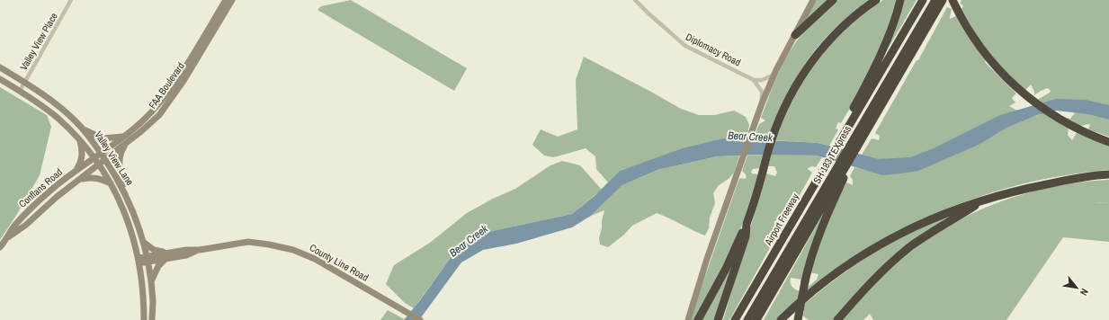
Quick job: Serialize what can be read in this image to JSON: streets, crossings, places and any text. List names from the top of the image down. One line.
{"streets":{"highway":["SH 183 TEXpress","Airport Freeway"],"main road":["FAA Boulevard","Valley View Lane","Conflans Road","County Line Road"],"street":["Valley View Place","Diplomacy Road"]},"crossings":[["Valley View Place","Valley View Lane"],["FAA Boulevard","Valley View Lane"],["FAA Boulevard","Conflans Road"],["SH 183 TEXpress","Airport Freeway"],["Valley View Lane","Conflans Road"],["Valley View Lane","County Line Road"]],"water":["Bear Creek"],"north":"bottom right"}
